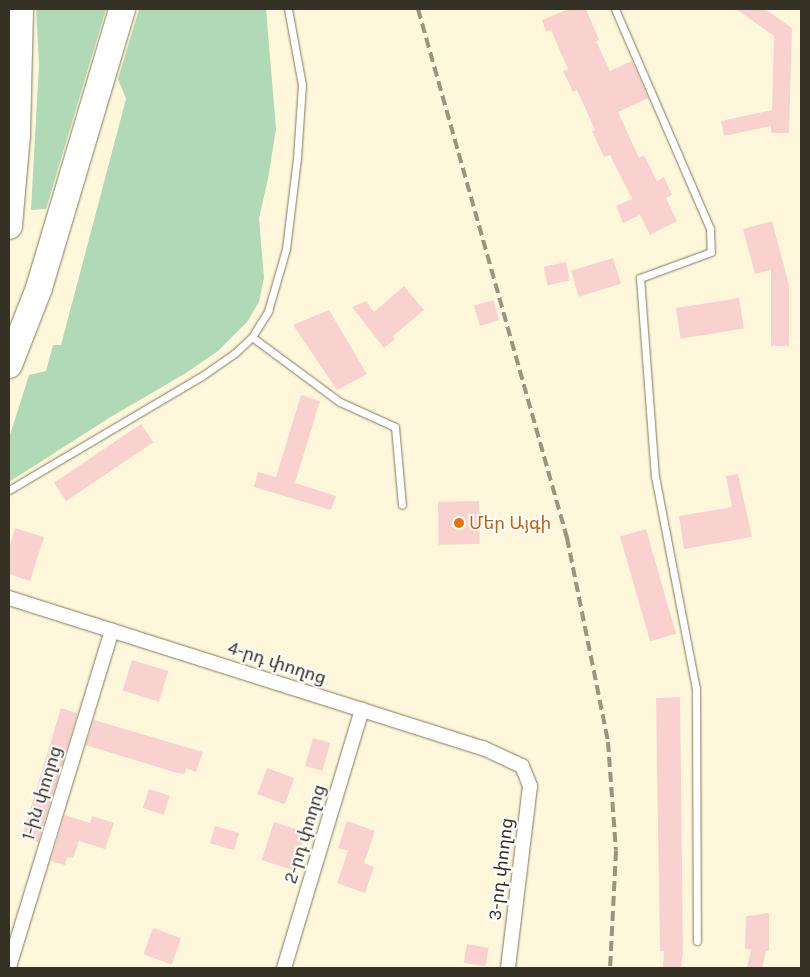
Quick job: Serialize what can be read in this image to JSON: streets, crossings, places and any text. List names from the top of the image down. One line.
{"streets":{"street":["4-րդ փողոց","1-ին փողոց","2-րդ փողոց","3-րդ փողոց"]},"crossings":[["4-րդ փողոց","1-ին փողոց"],["4-րդ փողոց","2-րդ փողոց"],["4-րդ փողոց","3-րդ փողոց"]],"places":["Մեր Այգի"]}
